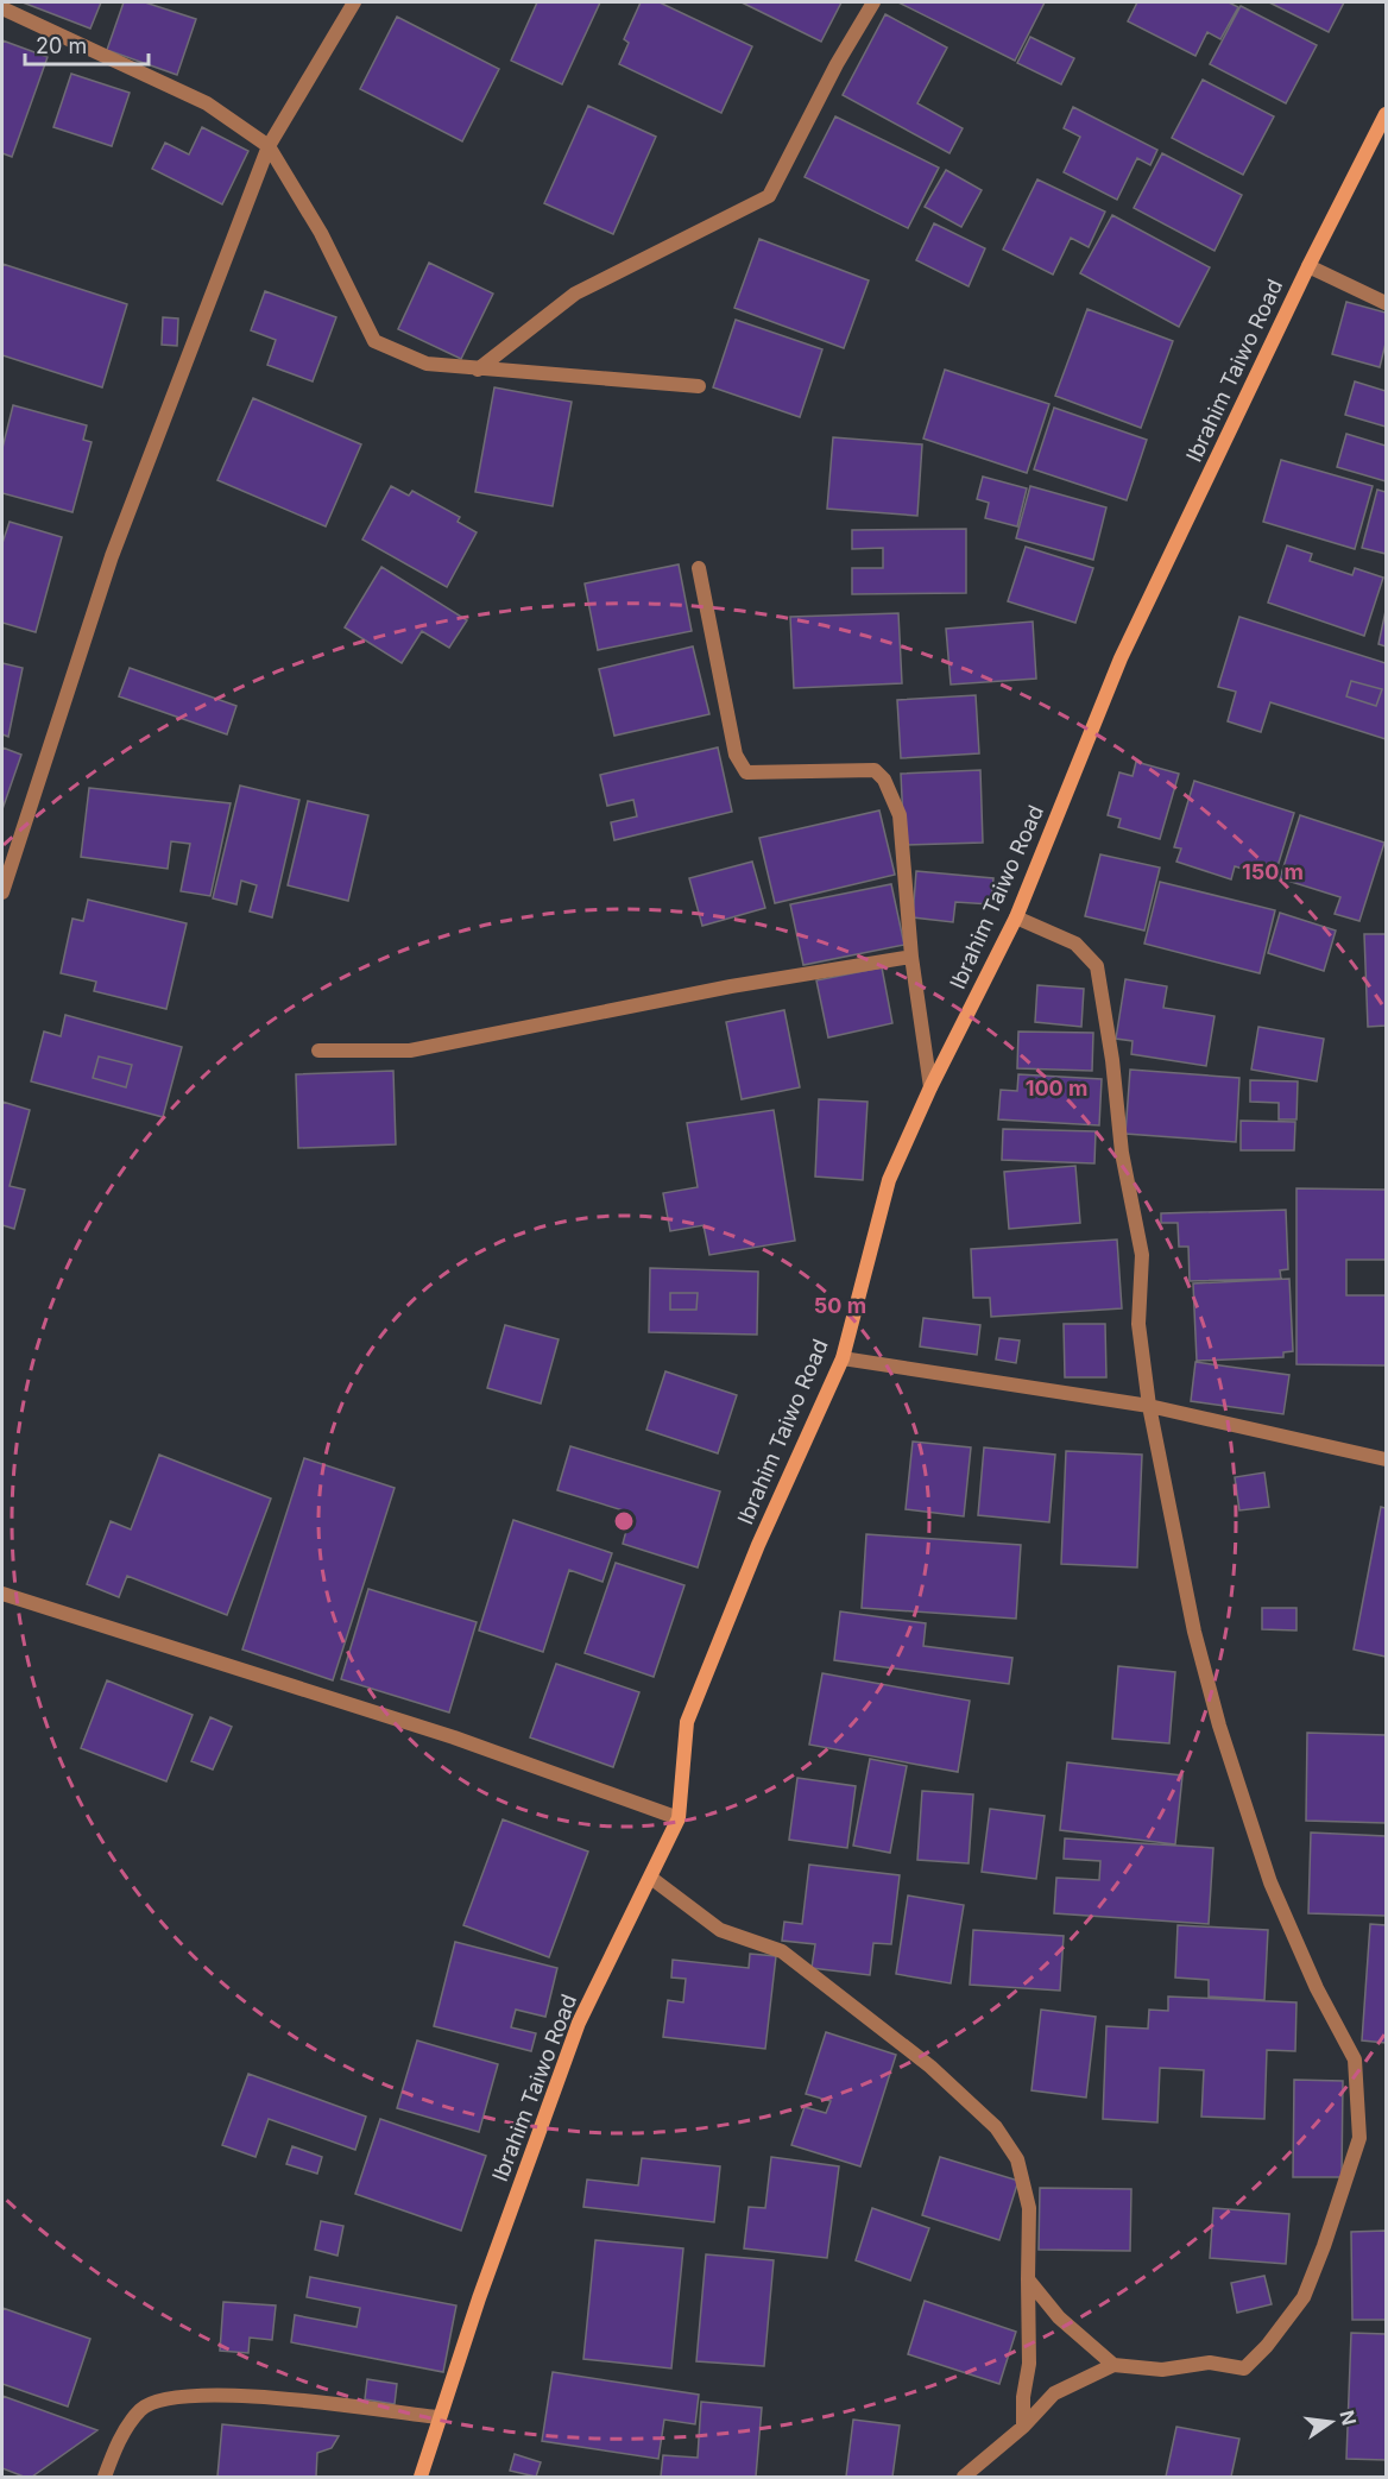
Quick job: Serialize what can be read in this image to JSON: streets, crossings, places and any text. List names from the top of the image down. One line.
{"streets":{"main road":["Ibrahim Taiwo Road"]},"scale_bar":"20 m","north":"right","rings":["150 m","100 m","50 m"]}
